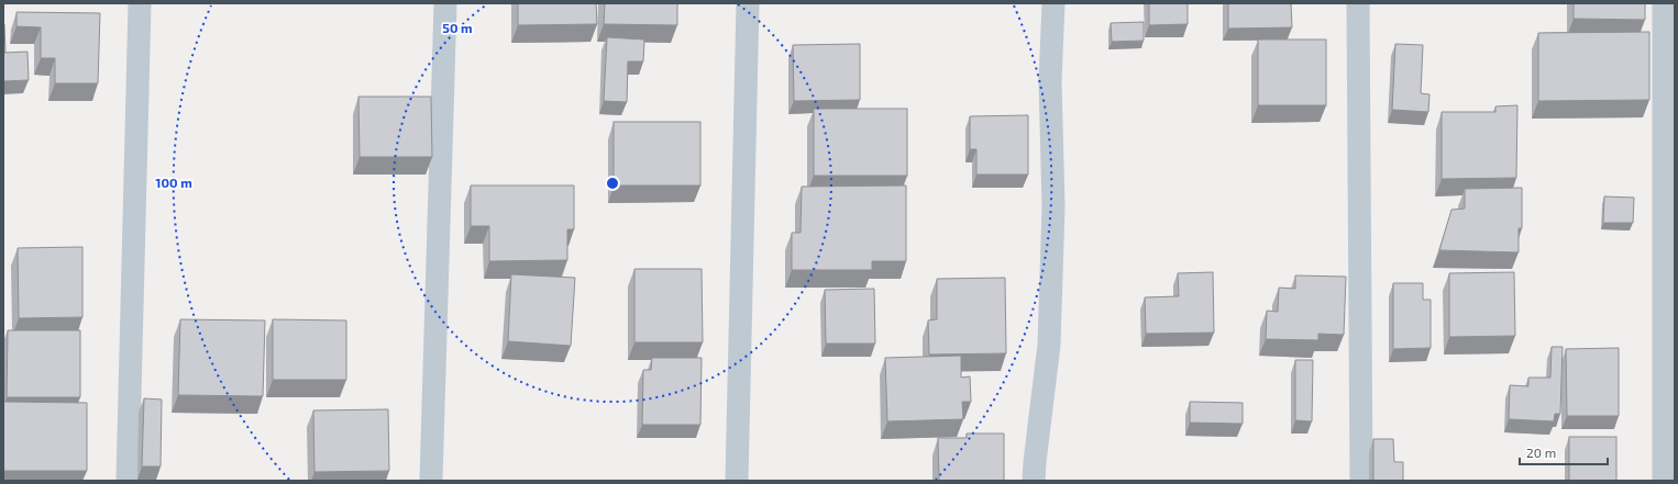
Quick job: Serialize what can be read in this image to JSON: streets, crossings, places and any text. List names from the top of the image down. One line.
{"scale_bar":"20 m","rings":["50 m","100 m"]}
